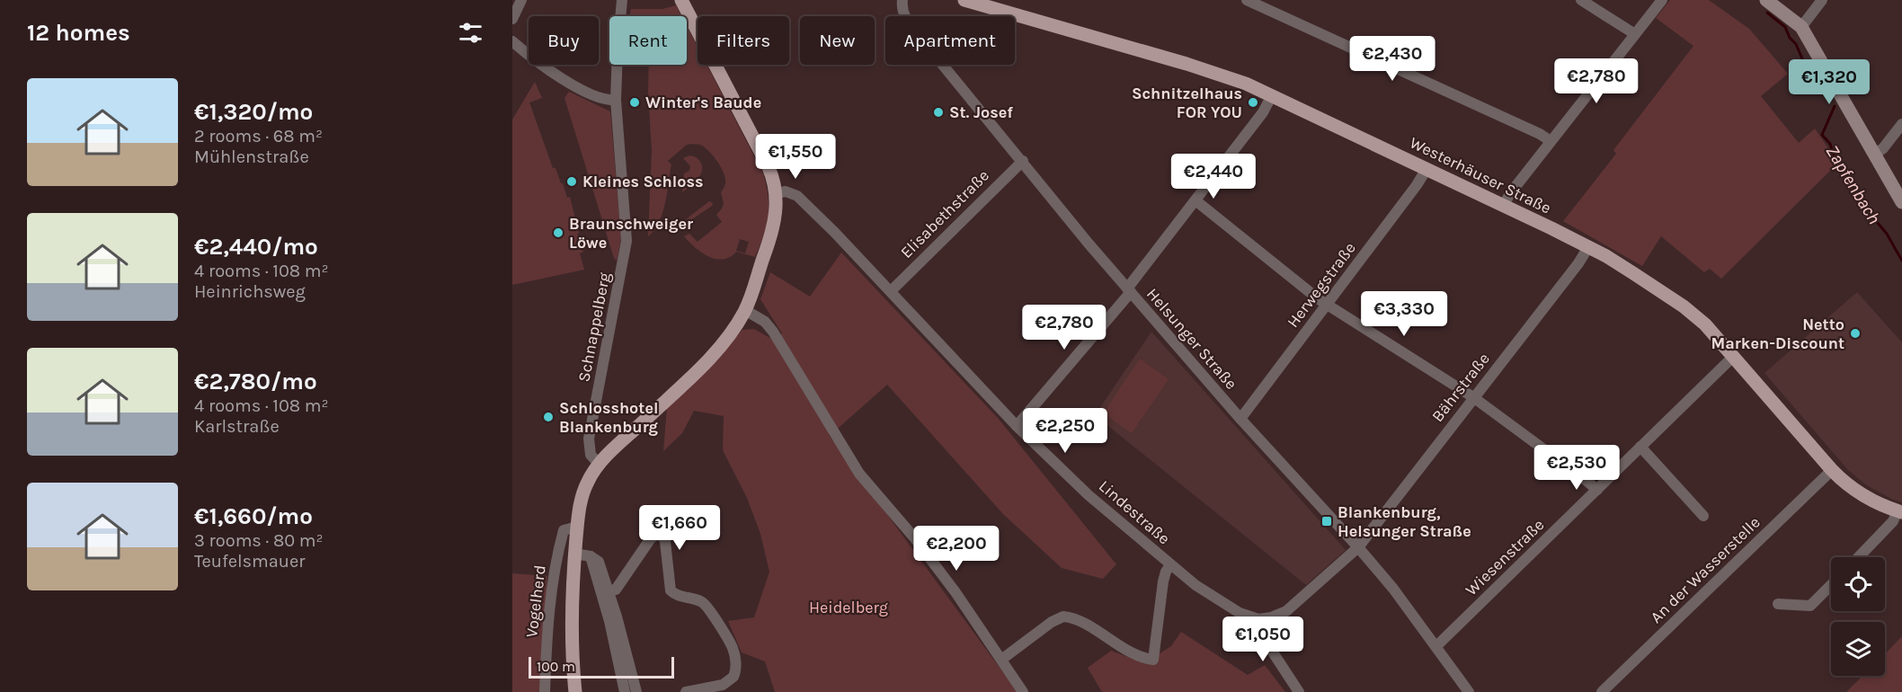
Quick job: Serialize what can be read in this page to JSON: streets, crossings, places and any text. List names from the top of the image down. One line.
{"streets":{"main road":["Westerhäuser Straße"],"street":["Elisabethstraße","Herwegstraße","Schnappelberg","Helsunger Straße","Bährstraße","Lindestraße","Wiesenstraße","An der Wasserstelle","Vogelherd"]},"crossings":[["Westerhäuser Straße","Herwegstraße"],["Westerhäuser Straße","Bährstraße"],["Westerhäuser Straße","Wiesenstraße"],["Westerhäuser Straße","An der Wasserstelle"],["Elisabethstraße","Helsunger Straße"],["Elisabethstraße","Lindestraße"],["Herwegstraße","Helsunger Straße"],["Helsunger Straße","Bährstraße"],["Helsunger Straße","Wiesenstraße"]],"water":["Zapfenbach"],"parks":["Heidelberg"],"places":{"other":["Winter's Baude","Schnitzelhaus FOR YOU","St. Josef","Kleines Schloss","Braunschweiger Löwe","Netto Marken-Discount","Schlosshotel Blankenburg"],"transit":["Blankenburg, Helsunger Straße"]},"scale_bar":"100 m","page":{"heading":"12 homes","chip":["Buy","Rent","Filters","New","Apartment"],"price":["€2,430","€2,780","€1,320","€1,550","€2,440","€3,330","€2,780","€2,250","€2,530","€1,660","€2,200","€1,050"],"list":[{"name":"€1,320/mo","note":"2 rooms · 68 m² · Mühlenstraße"},{"name":"€2,440/mo","note":"4 rooms · 108 m² · Heinrichsweg"},{"name":"€2,780/mo","note":"4 rooms · 108 m² · Karlstraße"},{"name":"€1,660/mo","note":"3 rooms · 80 m² · Teufelsmauer"}],"scale":"100 m"}}
